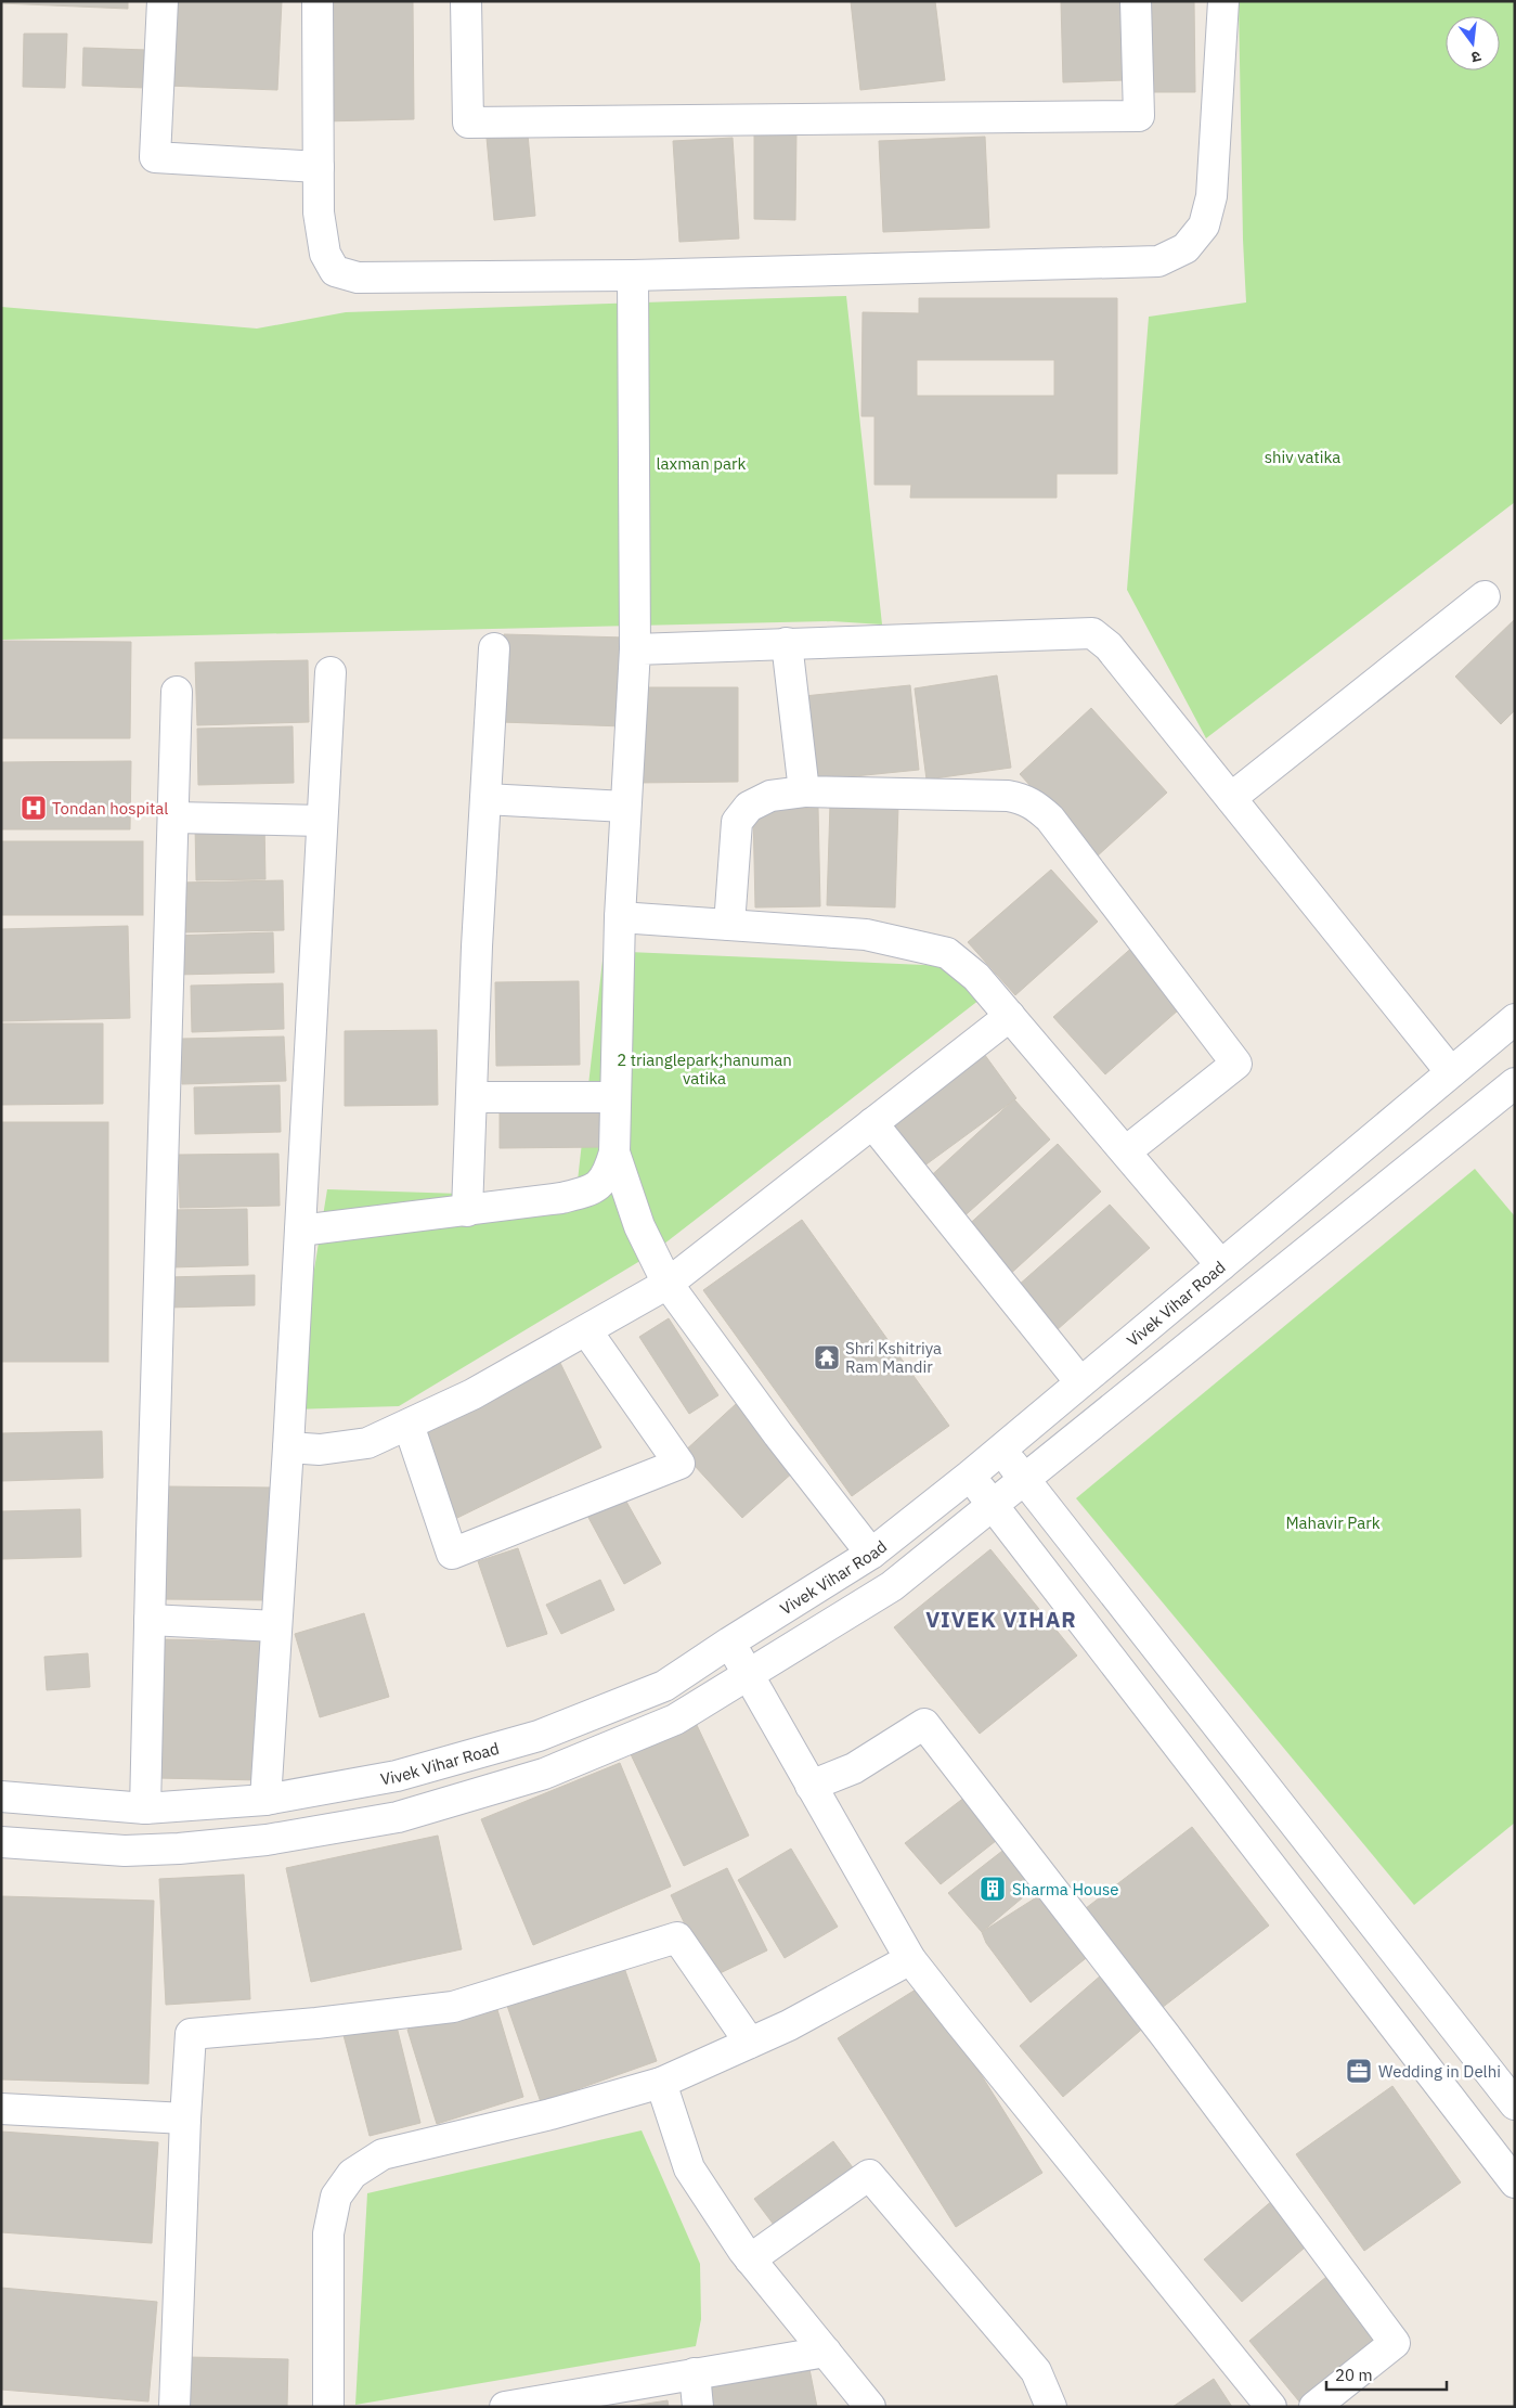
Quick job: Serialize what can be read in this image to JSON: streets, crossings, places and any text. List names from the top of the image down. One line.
{"streets":{"street":["Vivek Vihar Road"]},"districts":["VIVEK VIHAR"],"parks":["shiv vatika","laxman park","2 trianglepark;hanuman vatika","Mahavir Park"],"places":{"hospital":["Tondan hospital"],"temple":["Shri Kshitriya Ram Mandir"],"building":["Sharma House"],"office":["Wedding in Delhi"]},"scale_bar":"20 m","north":"bottom"}
